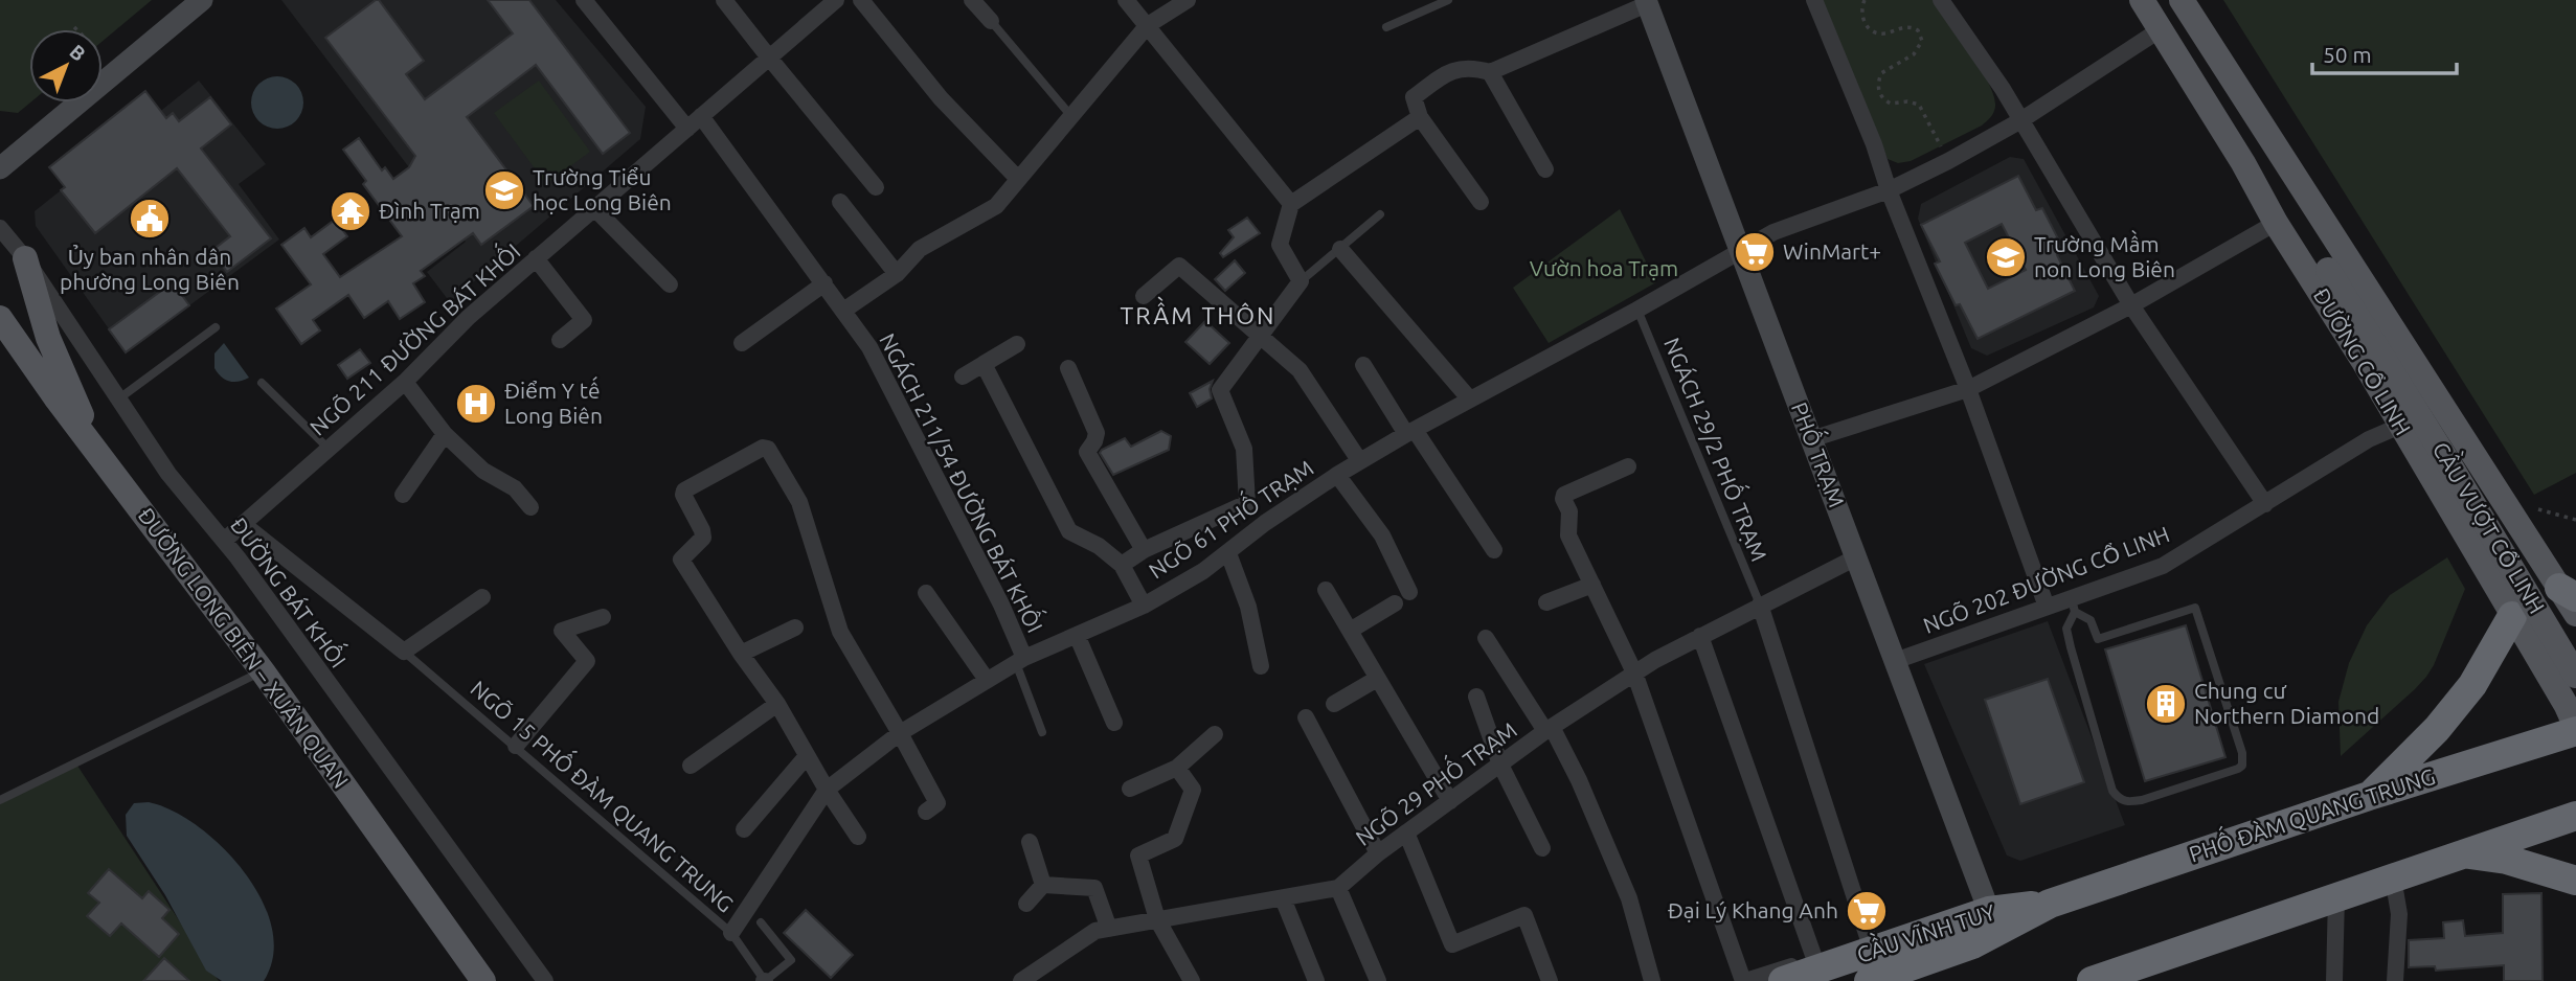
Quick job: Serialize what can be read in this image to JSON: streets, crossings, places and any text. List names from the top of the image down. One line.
{"streets":{"highway":["PHỐ ĐÀM QUANG TRUNG","CẦU VĨNH TUY"],"main road":["ĐƯỜNG CỔ LINH","CẦU VƯỢT CỔ LINH","ĐƯỜNG LONG BIÊN – XUÂN QUAN"],"street":["NGÕ 211 ĐƯỜNG BÁT KHỐI","PHỐ TRẠM","NGÁCH 211/54 ĐƯỜNG BÁT KHỐI","NGÕ 61 PHỐ TRẠM","NGÕ 202 ĐƯỜNG CỔ LINH","ĐƯỜNG BÁT KHỐI","NGÕ 29 PHỐ TRẠM"],"lane":["NGÁCH 29/2 PHỐ TRẠM","NGÕ 15 PHỐ ĐÀM QUANG TRUNG"]},"crossings":[["NGÕ 211 ĐƯỜNG BÁT KHỐI","NGÁCH 211/54 ĐƯỜNG BÁT KHỐI"],["NGÕ 211 ĐƯỜNG BÁT KHỐI","ĐƯỜNG BÁT KHỐI"],["ĐƯỜNG CỔ LINH","NGÕ 61 PHỐ TRẠM"],["ĐƯỜNG CỔ LINH","CẦU VƯỢT CỔ LINH"],["ĐƯỜNG CỔ LINH","NGÕ 202 ĐƯỜNG CỔ LINH"],["ĐƯỜNG CỔ LINH","PHỐ ĐÀM QUANG TRUNG"],["NGÁCH 29/2 PHỐ TRẠM","NGÕ 61 PHỐ TRẠM"],["NGÁCH 29/2 PHỐ TRẠM","NGÕ 29 PHỐ TRẠM"],["PHỐ TRẠM","NGÕ 61 PHỐ TRẠM"],["PHỐ TRẠM","NGÕ 202 ĐƯỜNG CỔ LINH"],["PHỐ TRẠM","NGÕ 29 PHỐ TRẠM"],["PHỐ TRẠM","CẦU VĨNH TUY"],["NGÁCH 211/54 ĐƯỜNG BÁT KHỐI","NGÕ 61 PHỐ TRẠM"],["NGÕ 61 PHỐ TRẠM","NGÕ 15 PHỐ ĐÀM QUANG TRUNG"],["PHỐ ĐÀM QUANG TRUNG","CẦU VĨNH TUY"]],"districts":["TRẦM THÔN"],"parks":["Vườn hoa Trạm"],"places":{"school or university":["Trường Tiểu học Long Biên","Trường Mầm non Long Biên"],"temple":["Đình Trạm"],"public building":["Ủy ban nhân dân phường Long Biên"],"supermarket":["WinMart+","Đại Lý Khang Anh"],"hospital":["Điểm Y tế Long Biên"],"building":["Chung cư Northern Diamond"]},"scale_bar":"50 m","north":"top right"}
